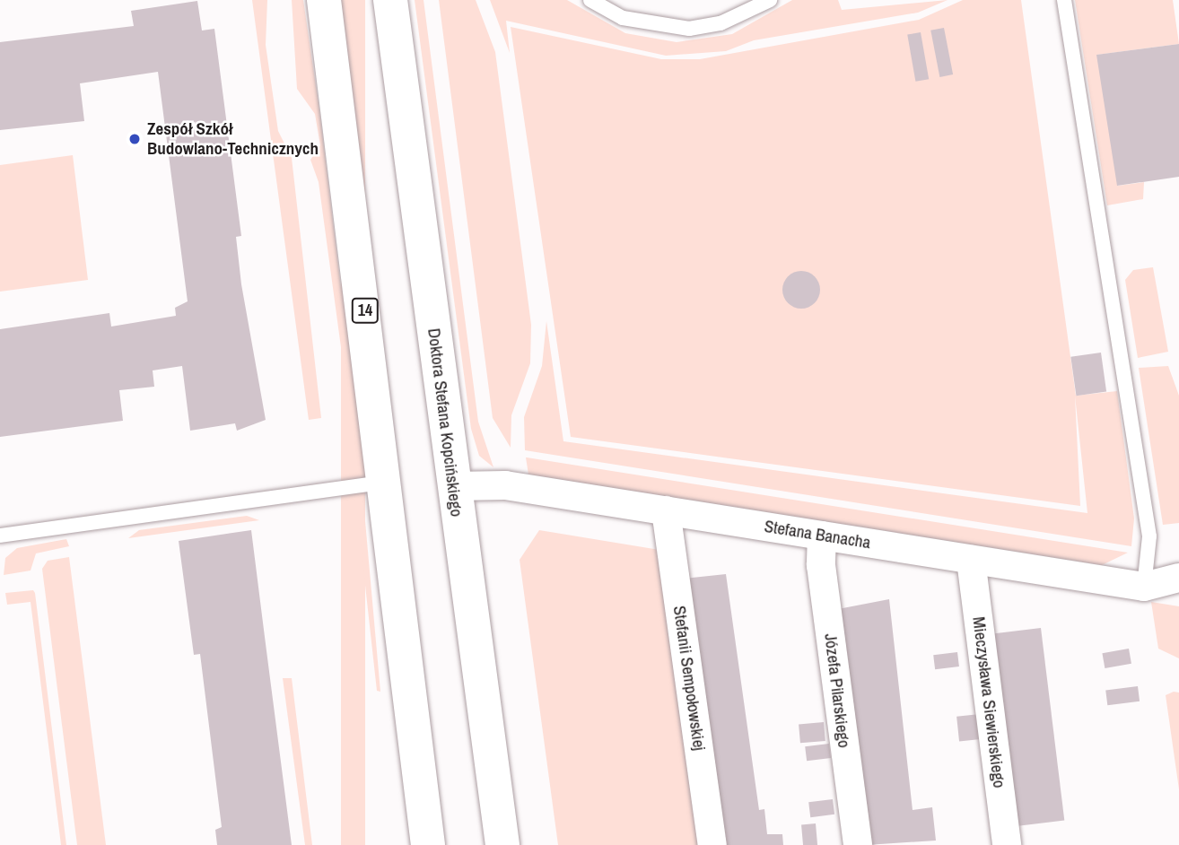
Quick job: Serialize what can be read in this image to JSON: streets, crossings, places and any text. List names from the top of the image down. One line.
{"streets":{"main road":["14","Doktora Stefana Kopcińskiego"],"street":["Stefana Banacha","Stefanii Sempołowskiej","Józefa Pilarskiego","Mieczysława Siewierskiego"]},"crossings":[["Doktora Stefana Kopcińskiego","Stefana Banacha"],["Stefana Banacha","Stefanii Sempołowskiej"],["Stefana Banacha","Józefa Pilarskiego"],["Stefana Banacha","Mieczysława Siewierskiego"]],"places":["Zespół Szkół Budowlano-Technicznych"]}
